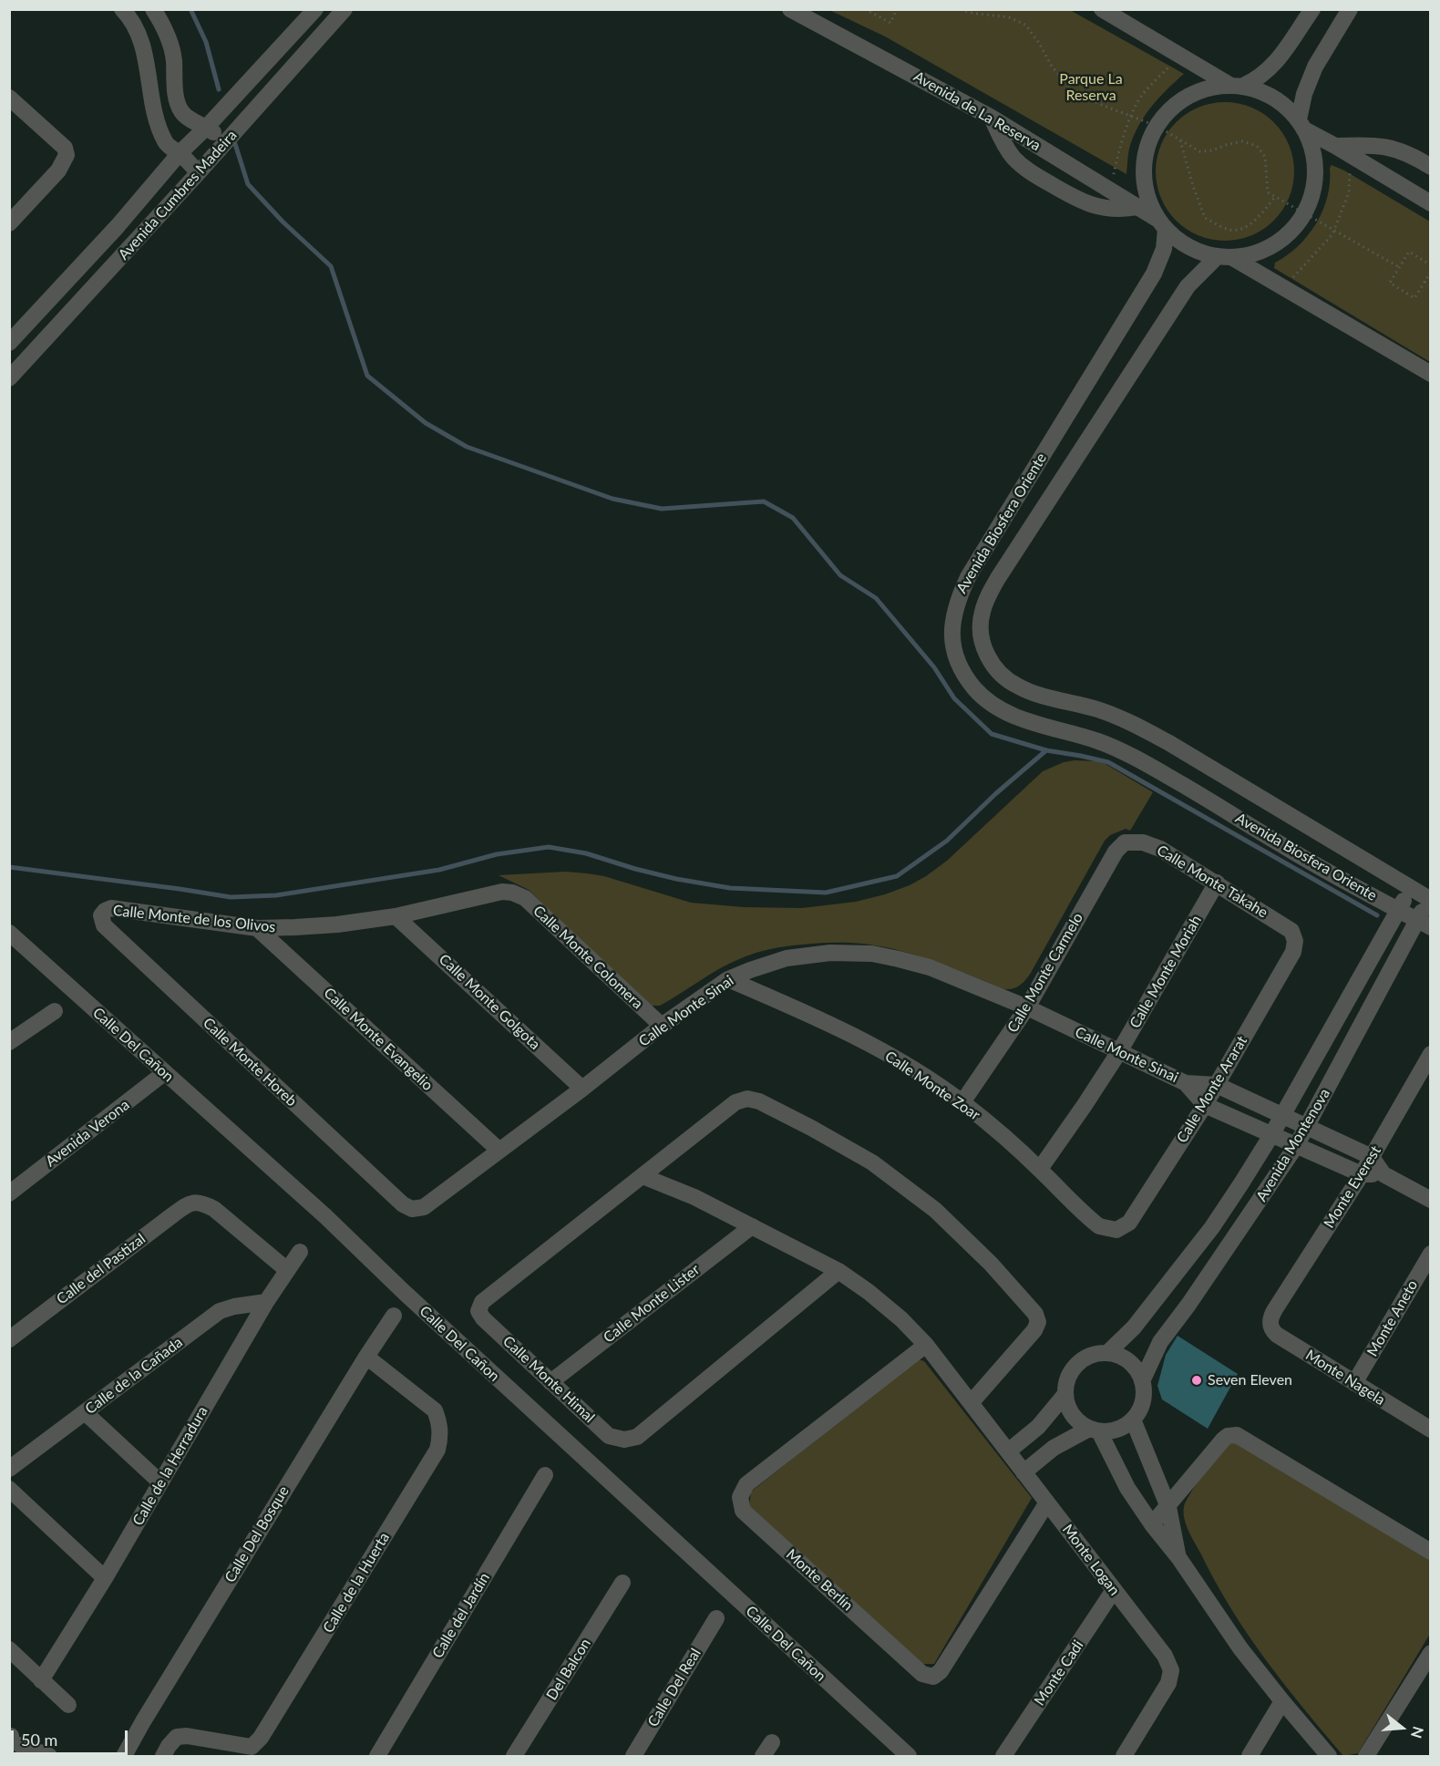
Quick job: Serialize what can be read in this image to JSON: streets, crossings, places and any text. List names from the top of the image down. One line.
{"streets":{"street":["Avenida de La Reserva","Avenida Cumbres Madeira","Avenida Biosfera Oriente","Calle Monte Takahe","Calle Monte de los Olivos","Calle Monte Colomera","Calle Monte Moriah","Calle Monte Carmelo","Calle Monte Golgota","Calle Monte Sinai","Calle Monte Evangelio","Calle Del Cañon","Calle Monte Horeb","Calle Monte Zoar","Calle Monte Ararat","Avenida Verona","Avenida Montenova","Monte Everest","Calle del Pastizal","Calle Monte Lister","Monte Aneto","Calle de la Cañada","Monte Nagela","Calle Monte Himal","Calle de la Herradura","Calle Del Bosque","Monte Logan","Monte Berlín","Calle de la Huerta","Calle del Jardín","Del Balcon","Monte Cadi","Calle Del Real"]},"crossings":[["Avenida de La Reserva","Avenida Biosfera Oriente"],["Avenida Biosfera Oriente","Avenida Montenova"],["Calle Monte Takahe","Calle Monte Moriah"],["Calle Monte Takahe","Calle Monte Carmelo"],["Calle Monte Takahe","Calle Monte Ararat"],["Calle Monte de los Olivos","Calle Monte Colomera"],["Calle Monte de los Olivos","Calle Monte Golgota"],["Calle Monte de los Olivos","Calle Monte Evangelio"],["Calle Monte de los Olivos","Calle Monte Horeb"],["Calle Monte Colomera","Calle Monte Sinai"],["Calle Monte Moriah","Calle Monte Sinai"],["Calle Monte Moriah","Calle Monte Zoar"],["Calle Monte Carmelo","Calle Monte Sinai"],["Calle Monte Carmelo","Calle Monte Zoar"],["Calle Monte Golgota","Calle Monte Sinai"],["Calle Monte Sinai","Calle Monte Evangelio"],["Calle Monte Sinai","Calle Monte Horeb"],["Calle Monte Sinai","Calle Monte Zoar"],["Calle Del Cañon","Avenida Verona"],["Calle Monte Zoar","Calle Monte Ararat"],["Monte Everest","Monte Nagela"],["Calle del Pastizal","Calle de la Herradura"],["Calle Monte Lister","Calle Monte Himal"],["Calle Monte Lister","Monte Logan"],["Monte Aneto","Monte Nagela"],["Calle de la Cañada","Calle de la Herradura"],["Calle Monte Himal","Monte Logan"],["Calle Del Bosque","Calle de la Huerta"],["Monte Logan","Monte Berlín"],["Monte Logan","Monte Cadi"]],"parks":["Parque La Reserva"],"places":["Seven Eleven"],"scale_bar":"50 m","north":"right"}
